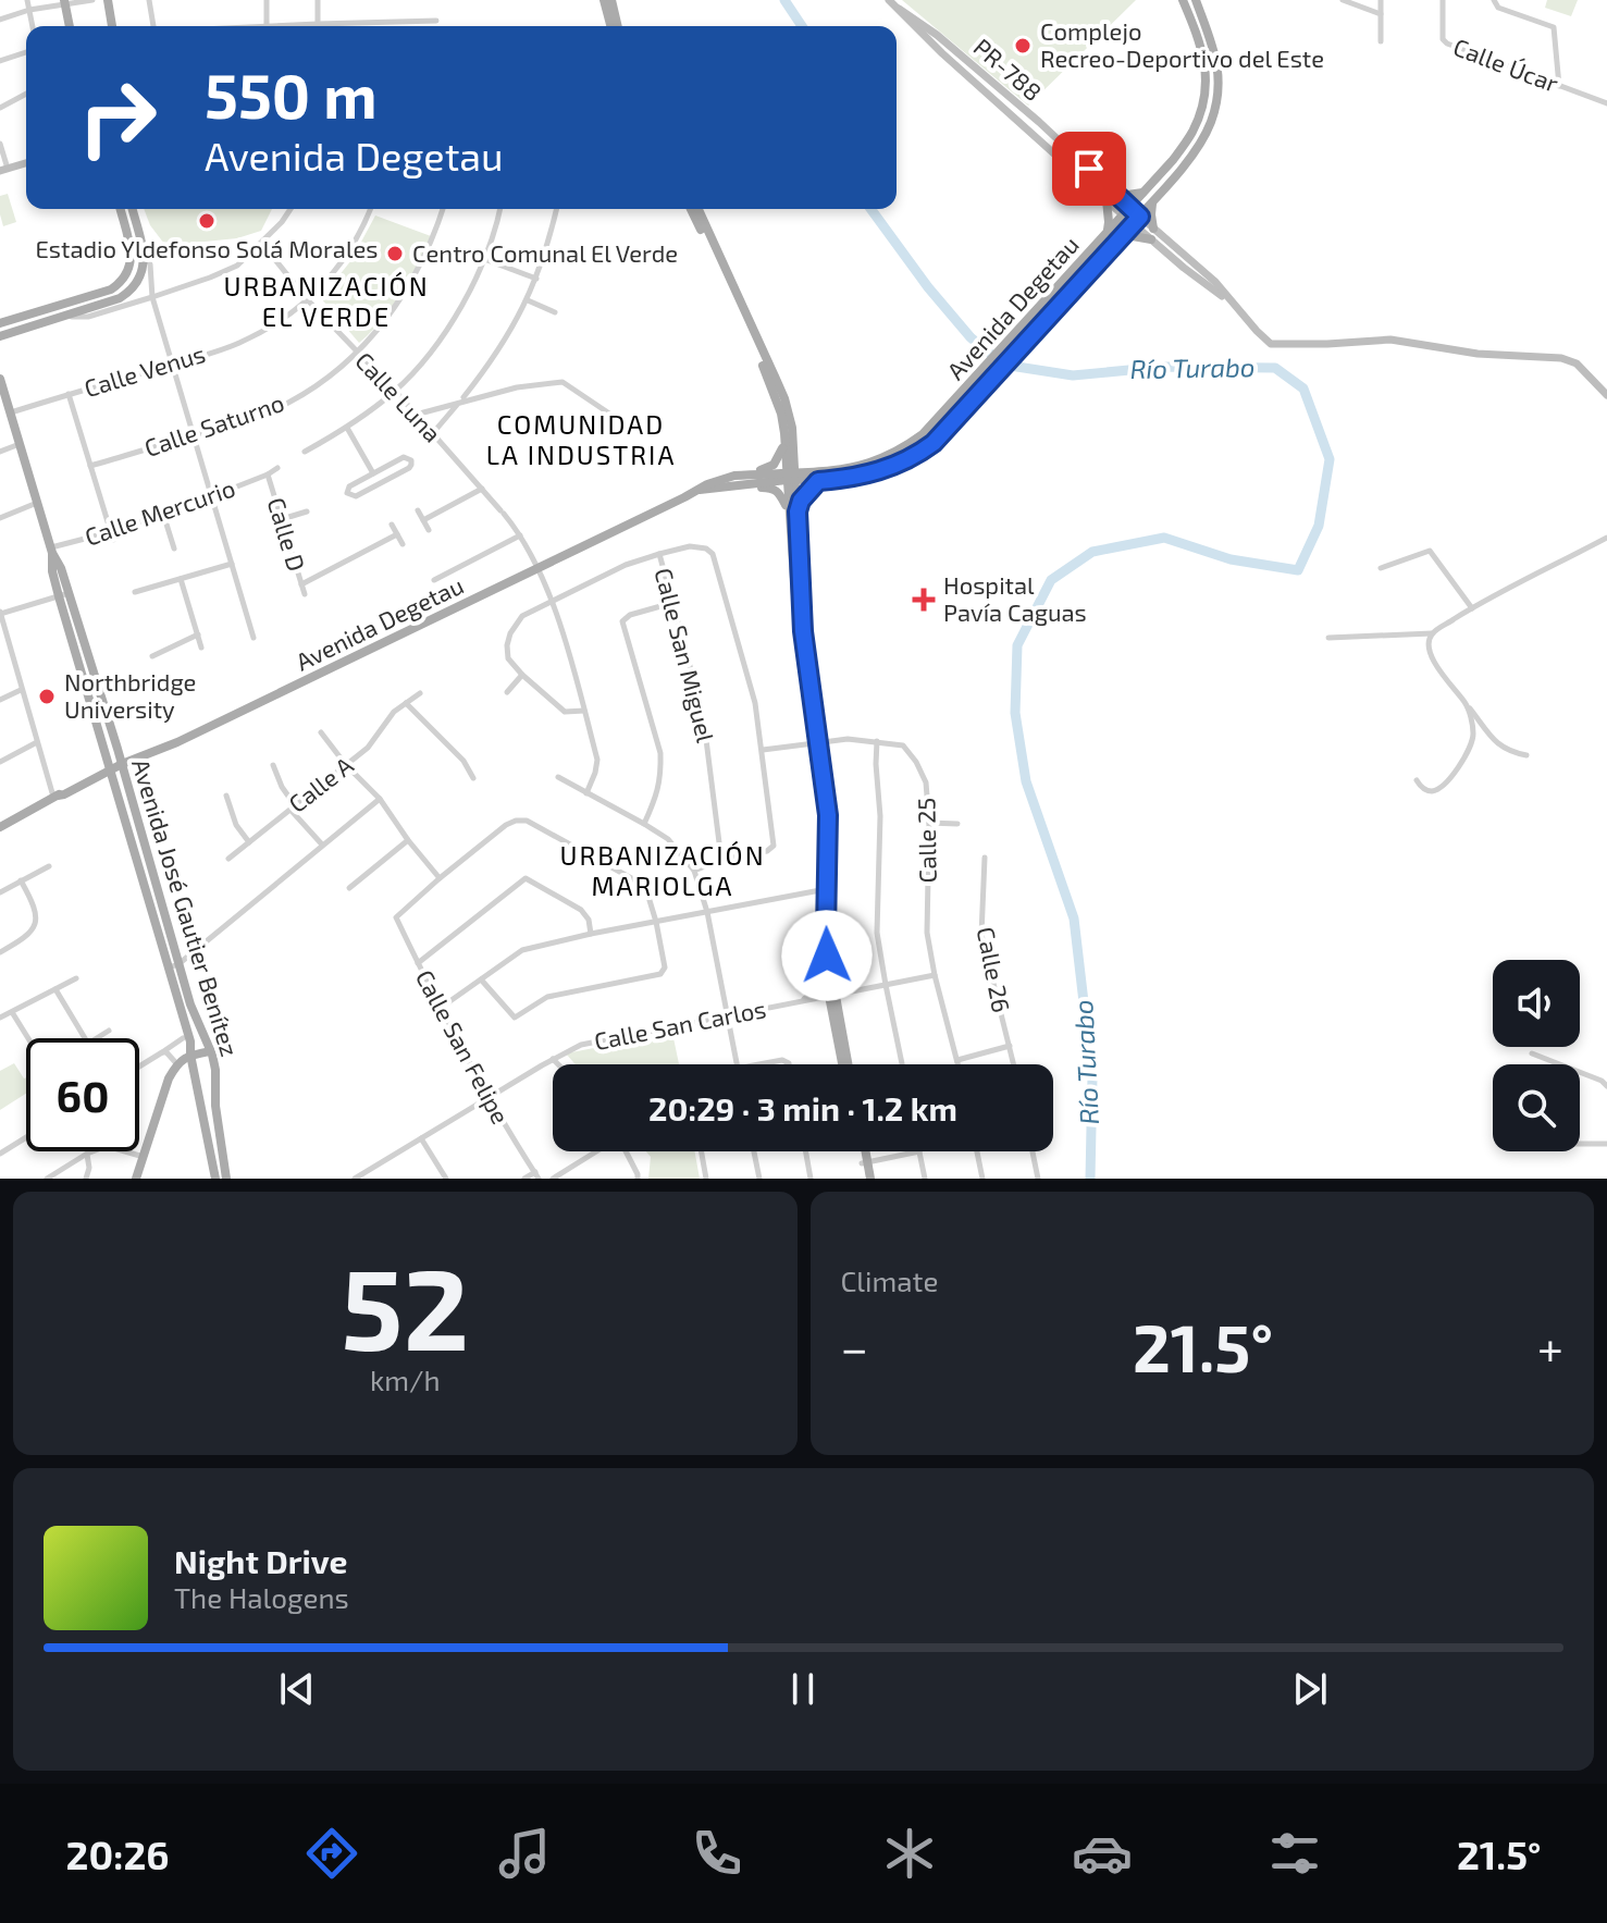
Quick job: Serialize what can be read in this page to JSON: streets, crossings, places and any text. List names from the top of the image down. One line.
{"streets":{"main road":["Avenida Degetau","Avenida José Gautier Benítez"],"street":["Calle Úcar","PR-788","Calle Venus","Calle Luna","Calle Saturno","Calle Mercurio","Calle D","Calle San Miguel","Calle A","Calle 25","Calle 26","Calle San Carlos","Calle San Felipe"]},"crossings":[["PR-788","Avenida Degetau"],["Avenida Degetau","Calle Luna"],["Avenida Degetau","Avenida José Gautier Benítez"],["Calle Venus","Calle Luna"],["Calle Venus","Avenida José Gautier Benítez"],["Calle Luna","Calle Saturno"],["Calle Mercurio","Calle D"],["Calle Mercurio","Avenida José Gautier Benítez"],["Calle 25","Calle San Carlos"],["Calle San Carlos","Calle San Felipe"]],"districts":["URBANIZACIÓN EL VERDE","COMUNIDAD LA INDUSTRIA","URBANIZACIÓN MARIOLGA"],"water":["Río Turabo"],"places":{"other":["Complejo Recreo-Deportivo del Este","Estadio Yldefonso Solá Morales","Centro Comunal El Verde","Northbridge University"],"health":["Hospital Pavía Caguas"]},"page":{"turn":["550 m","Avenida Degetau"],"limit":"60","trip":"20:29 · 3 min · 1.2 km","tile":[["52","km/h"],"Climate"],"heat":["−","21.5°","+"],"song":["Night Drive","The Halogens"],"tabs":["20:26","21.5°"]}}
